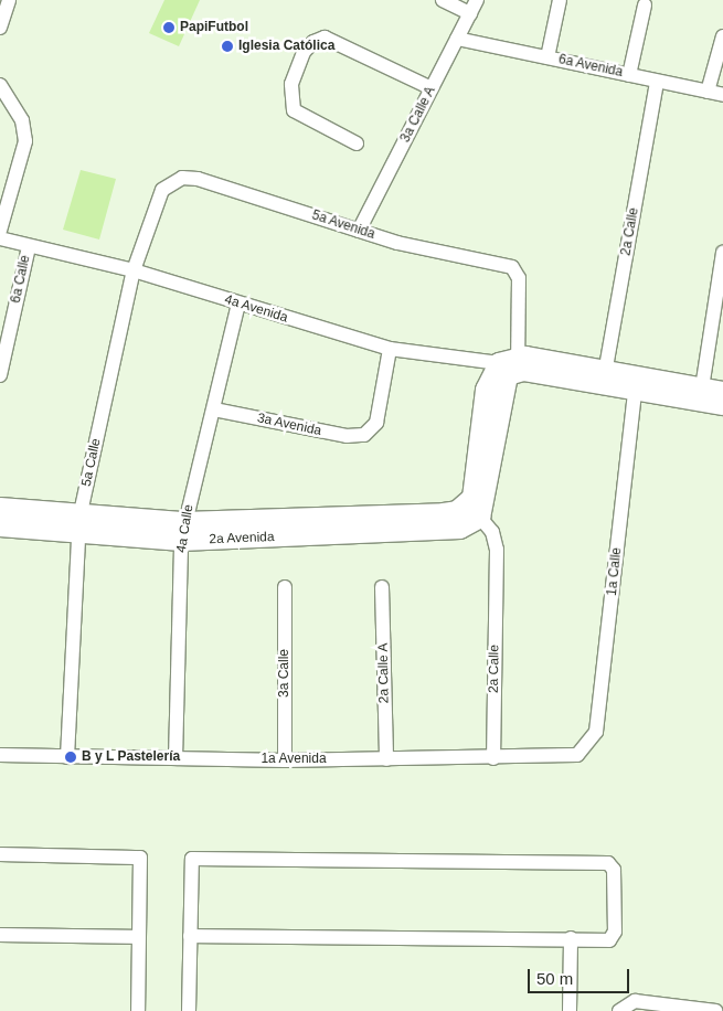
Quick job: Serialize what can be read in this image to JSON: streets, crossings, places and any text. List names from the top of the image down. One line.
{"streets":{"street":["6a Avenida","3a Calle A","5a Avenida","2a Calle","6a Calle","4a Avenida","3a Avenida","5a Calle","4a Calle","2a Avenida","1a Calle","3a Calle","2a Calle A","1a Avenida"]},"crossings":[["6a Avenida","3a Calle A"],["6a Avenida","2a Calle"],["3a Calle A","5a Avenida"],["5a Avenida","4a Avenida"],["5a Avenida","5a Calle"],["2a Calle","4a Avenida"],["2a Calle","2a Avenida"],["2a Calle","1a Avenida"],["6a Calle","4a Avenida"],["4a Avenida","3a Avenida"],["4a Avenida","5a Calle"],["4a Avenida","4a Calle"],["4a Avenida","1a Calle"],["3a Avenida","4a Calle"],["5a Calle","2a Avenida"],["5a Calle","1a Avenida"],["4a Calle","2a Avenida"],["4a Calle","1a Avenida"],["1a Calle","1a Avenida"],["3a Calle","1a Avenida"],["2a Calle A","1a Avenida"]],"places":["PapiFutbol","Iglesia Católica","B y L Pastelería"],"scale_bar":"50 m"}
